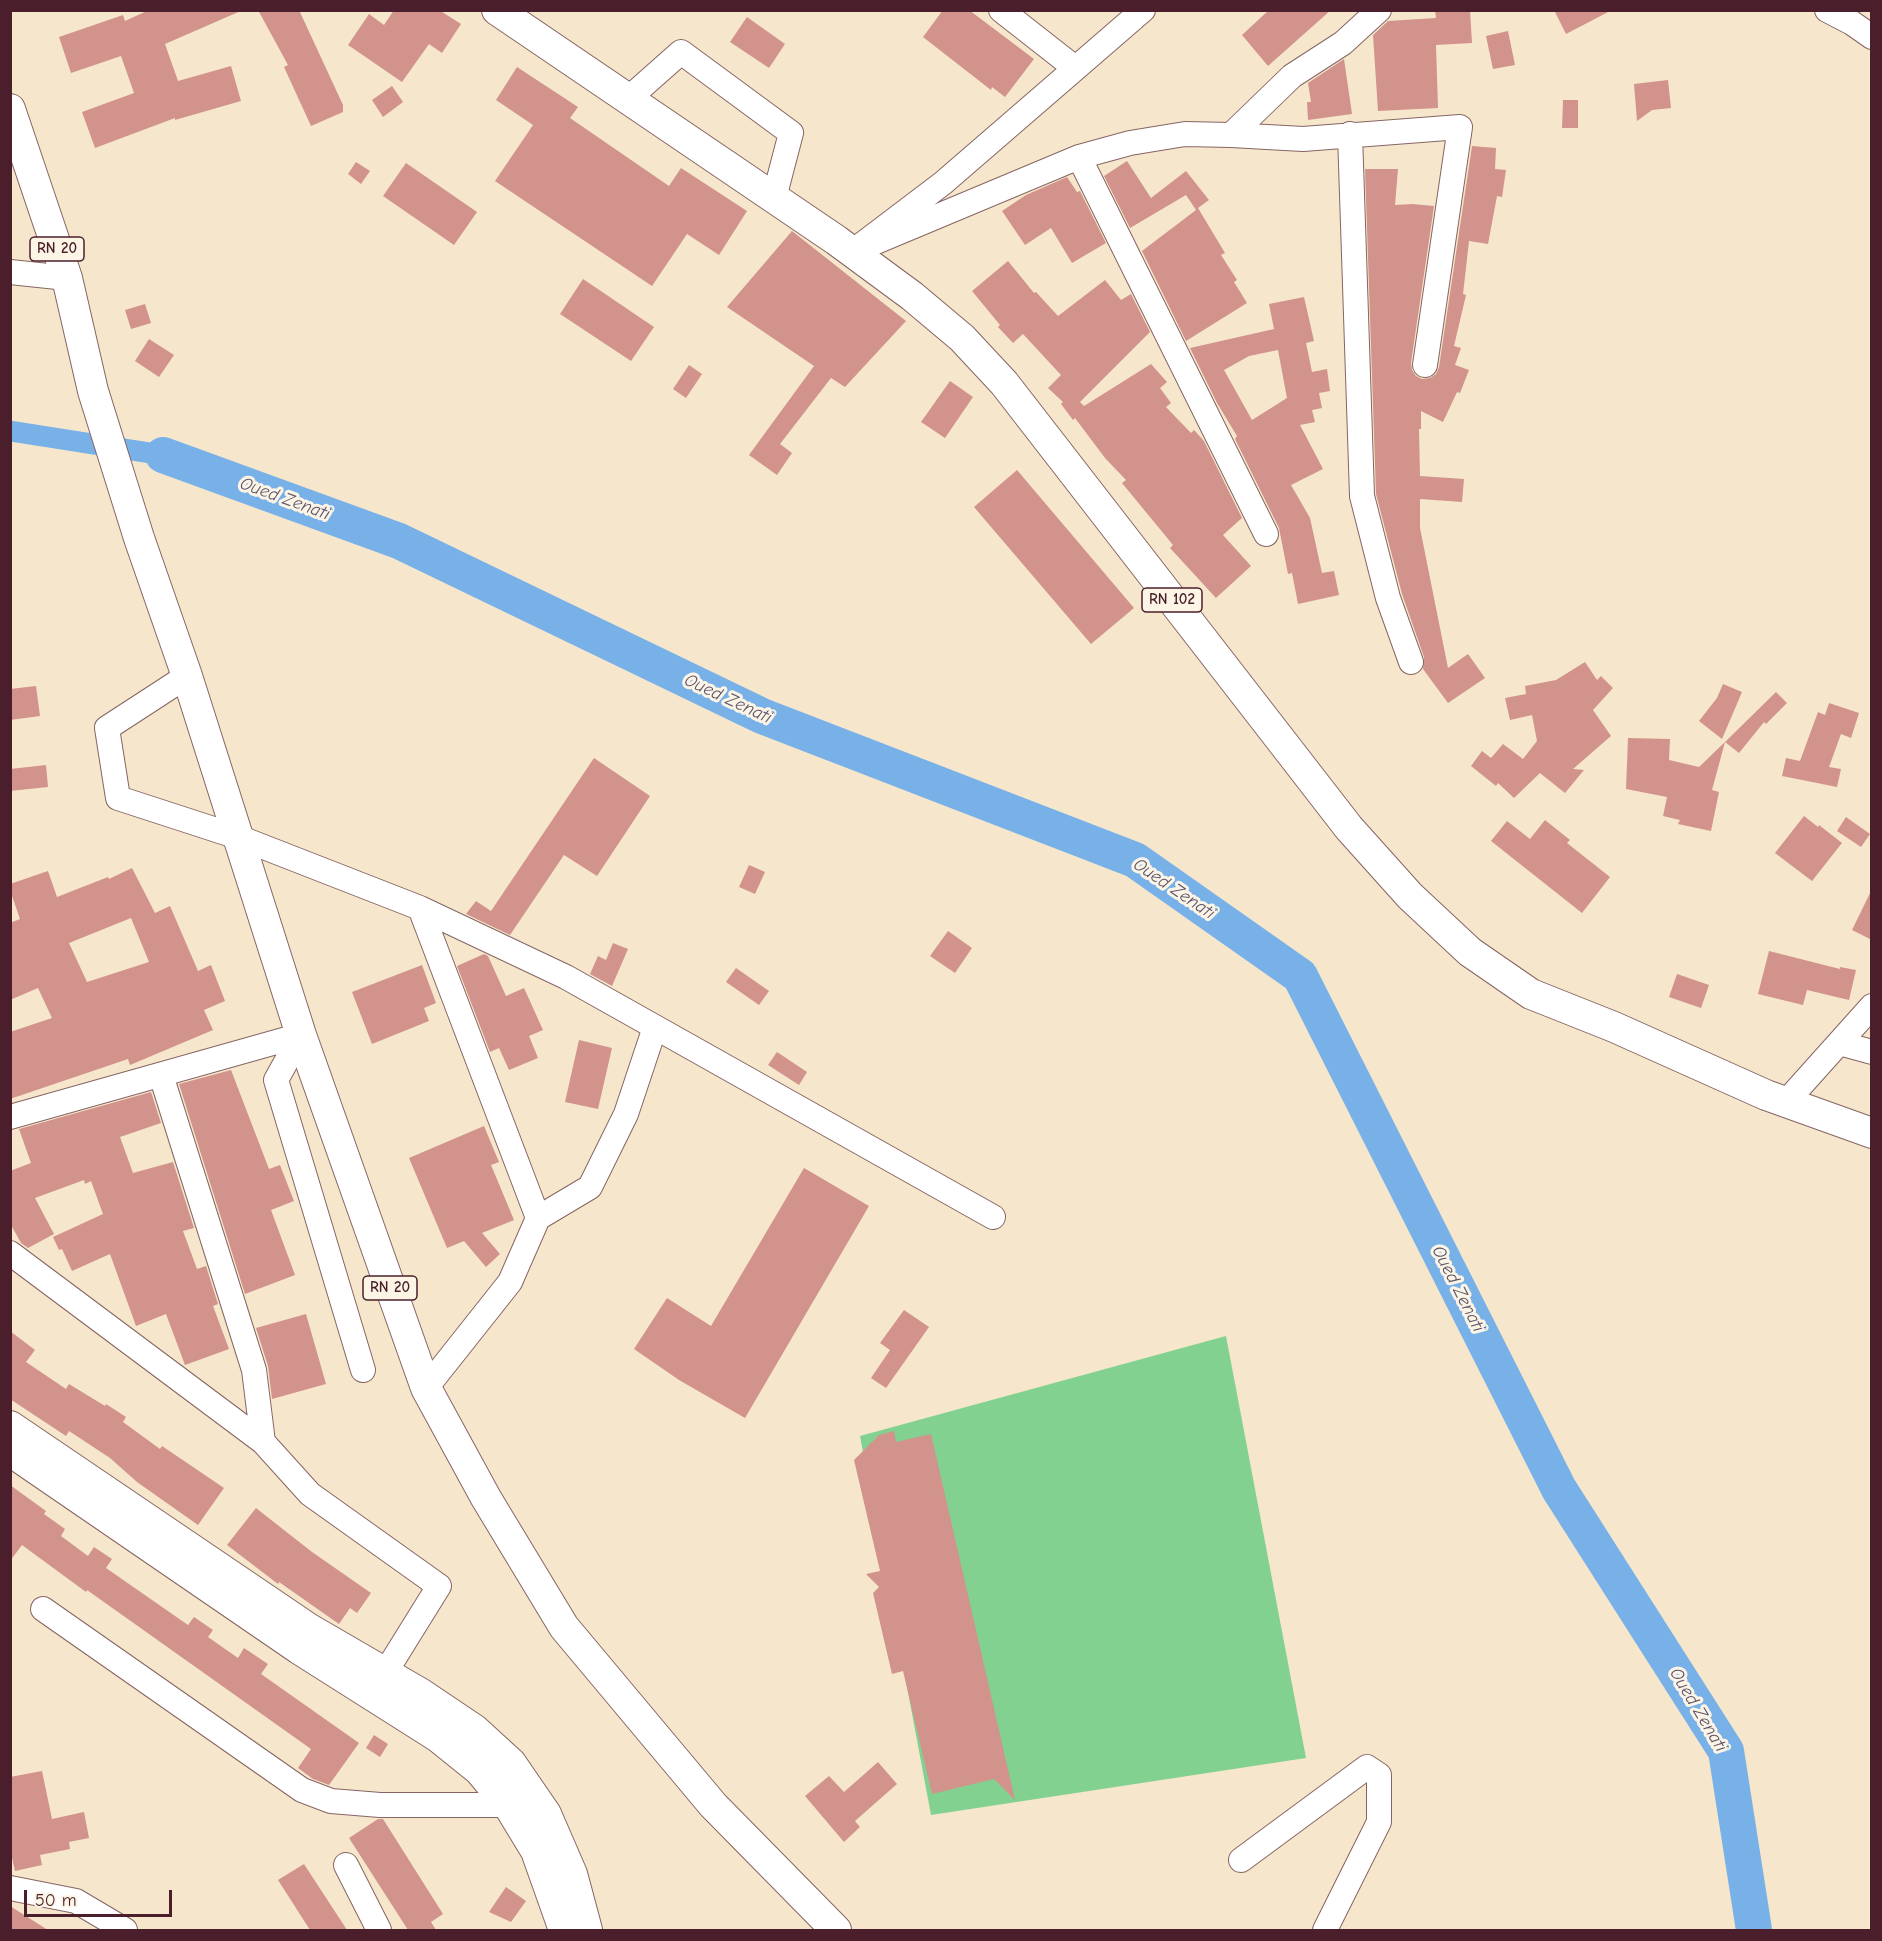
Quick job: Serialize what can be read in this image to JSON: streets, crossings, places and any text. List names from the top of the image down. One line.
{"streets":{"main road":["RN 20","RN 102"]},"water":["Oued Zenati"],"scale_bar":"50 m"}
